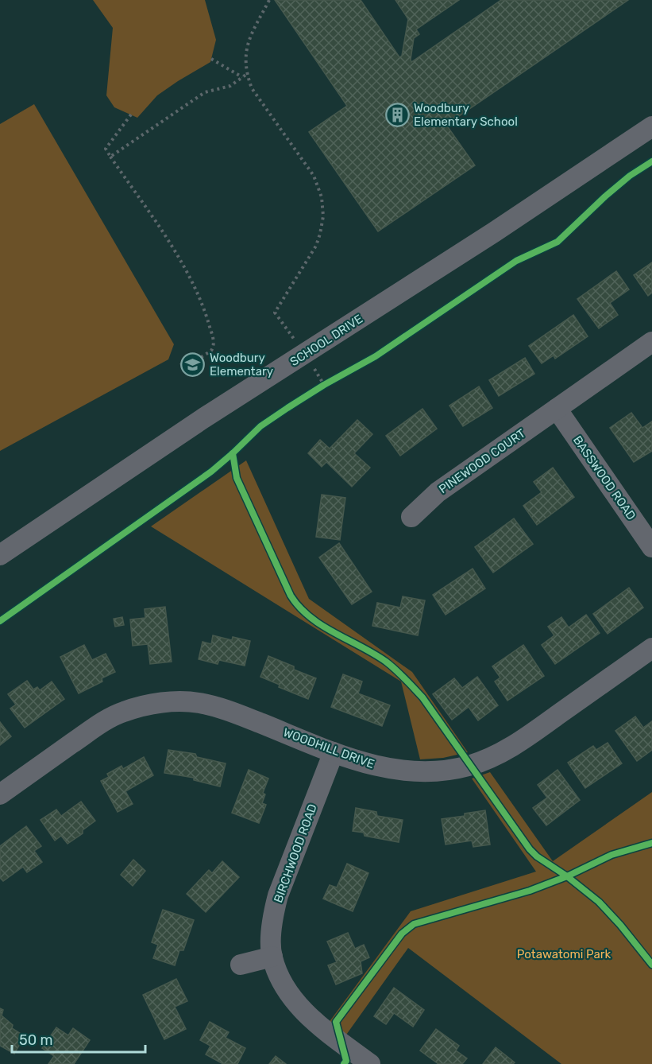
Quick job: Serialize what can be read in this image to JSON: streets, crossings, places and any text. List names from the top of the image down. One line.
{"streets":{"street":["SCHOOL DRIVE","PINEWOOD COURT","BASSWOOD ROAD","WOODHILL DRIVE","BIRCHWOOD ROAD"]},"crossings":[["PINEWOOD COURT","BASSWOOD ROAD"],["WOODHILL DRIVE","BIRCHWOOD ROAD"]],"parks":["Potawatomi Park"],"places":{"building":["Woodbury Elementary School"],"school or university":["Woodbury Elementary"]},"scale_bar":"50 m"}
